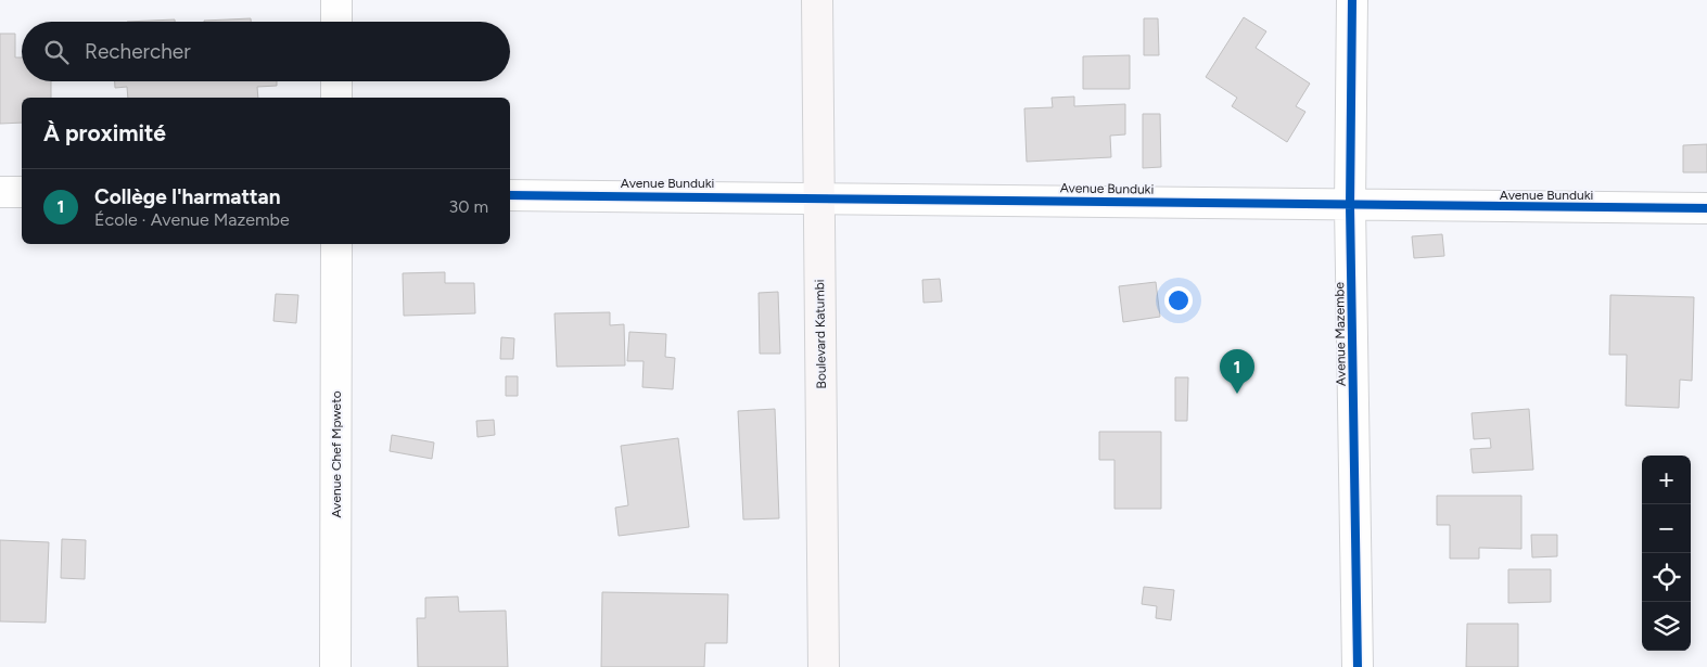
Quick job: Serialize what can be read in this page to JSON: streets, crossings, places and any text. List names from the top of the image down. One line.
{"streets":{"street":["Avenue Bunduki","Boulevard Katumbi","Avenue Mazembe","Avenue Chef Mpweto"]},"crossings":[["Avenue Bunduki","Boulevard Katumbi"],["Avenue Bunduki","Avenue Mazembe"]],"page":{"search":"Rechercher","heading":"À proximité","list":[{"mark":"1","name":"Collège l'harmattan","note":"École · Avenue Mazembe","value":"30 m"}],"pins":"1","map_buttons":["+","−"]}}
